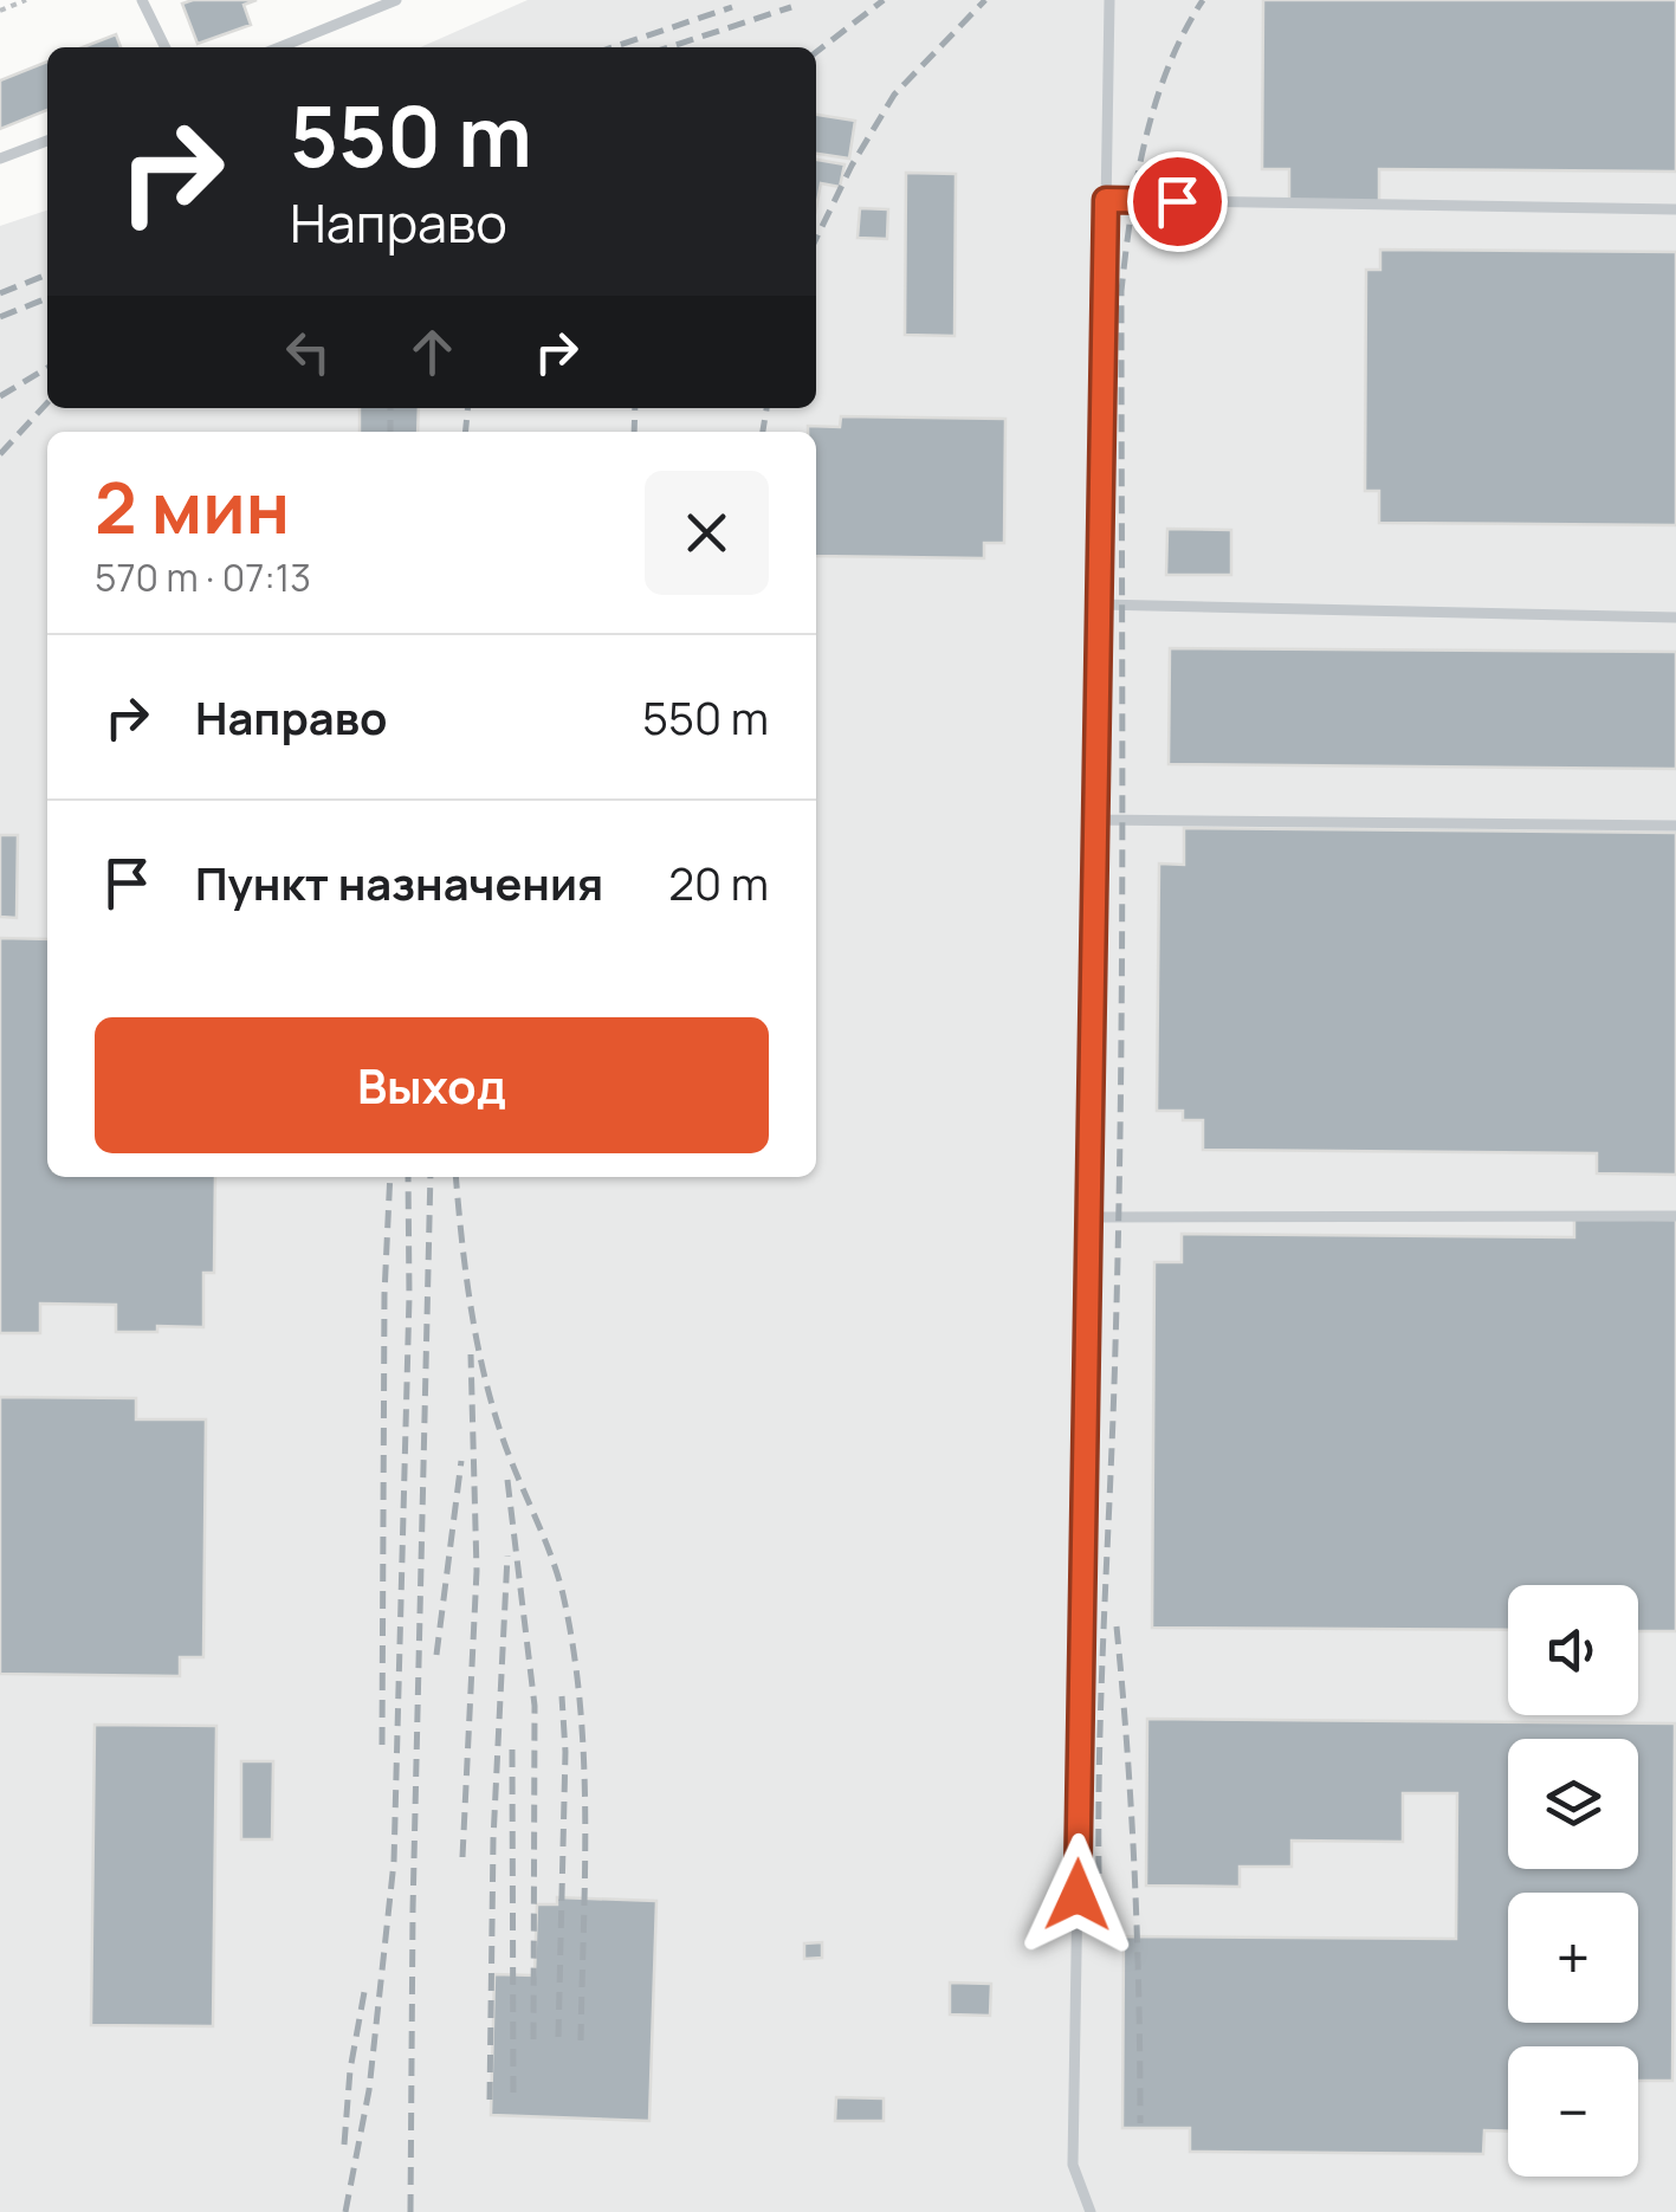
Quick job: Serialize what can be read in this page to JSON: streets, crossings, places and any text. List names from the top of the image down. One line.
{"page":{"turn":["550 m","Направо"],"heading":["2 мин","570 m · 07:13"],"list":[{"name":"Направо","value":"550 m"},{"name":"Пункт назначения","value":"20 m"}],"buttons":"Выход","map_buttons":["+","−"]}}
